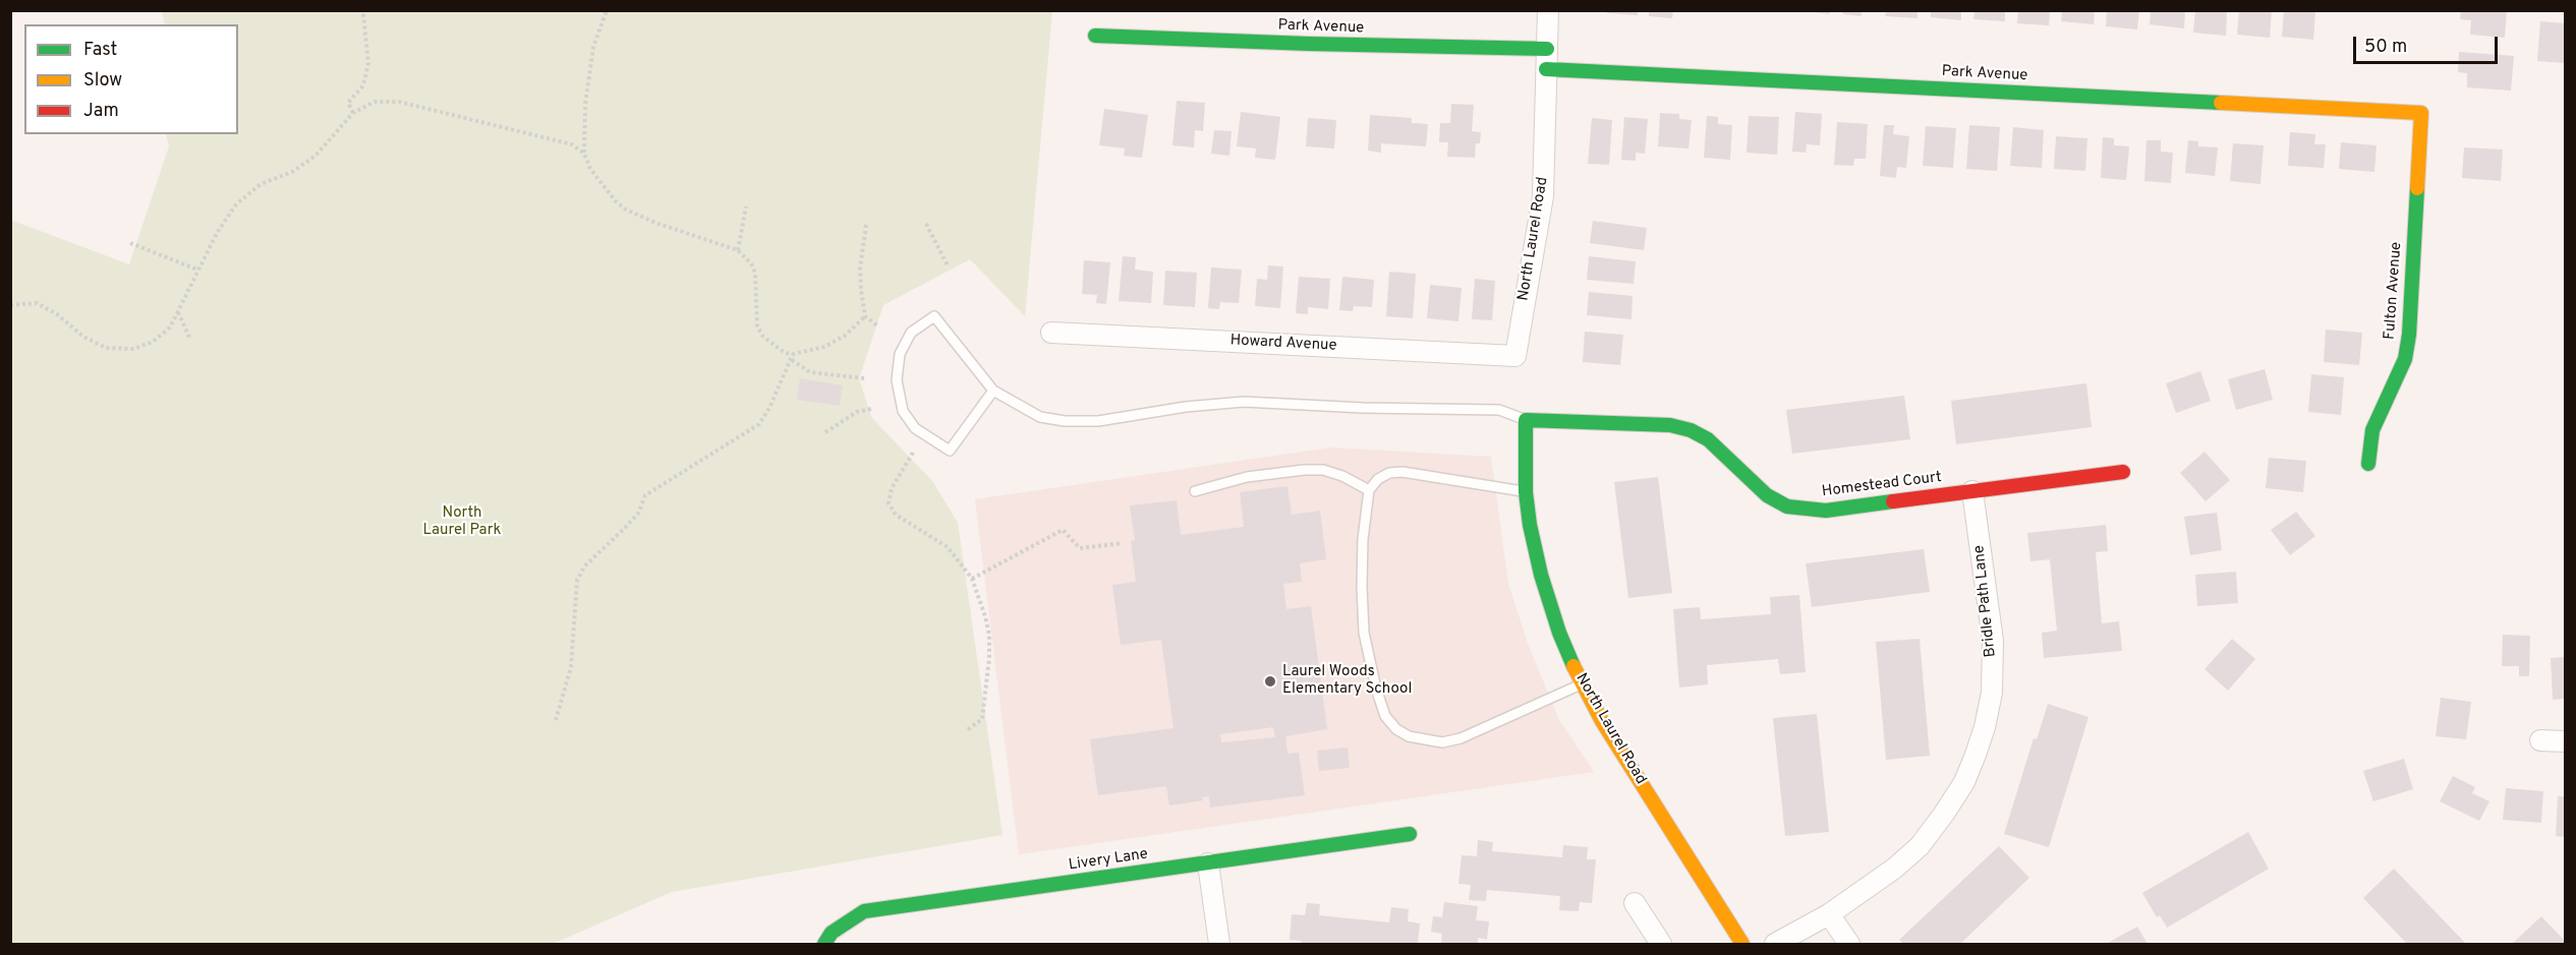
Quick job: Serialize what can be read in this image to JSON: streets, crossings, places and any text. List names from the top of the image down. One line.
{"streets":{"street":["Park Avenue","North Laurel Road","Fulton Avenue","Howard Avenue","Homestead Court","Bridle Path Lane","Livery Lane"]},"crossings":[["Park Avenue","North Laurel Road"],["Park Avenue","Fulton Avenue"],["North Laurel Road","Howard Avenue"],["North Laurel Road","Homestead Court"],["Homestead Court","Bridle Path Lane"]],"parks":["North Laurel Park"],"places":["Laurel Woods Elementary School"],"legend":["Fast","Slow","Jam"],"scale_bar":"50 m"}
